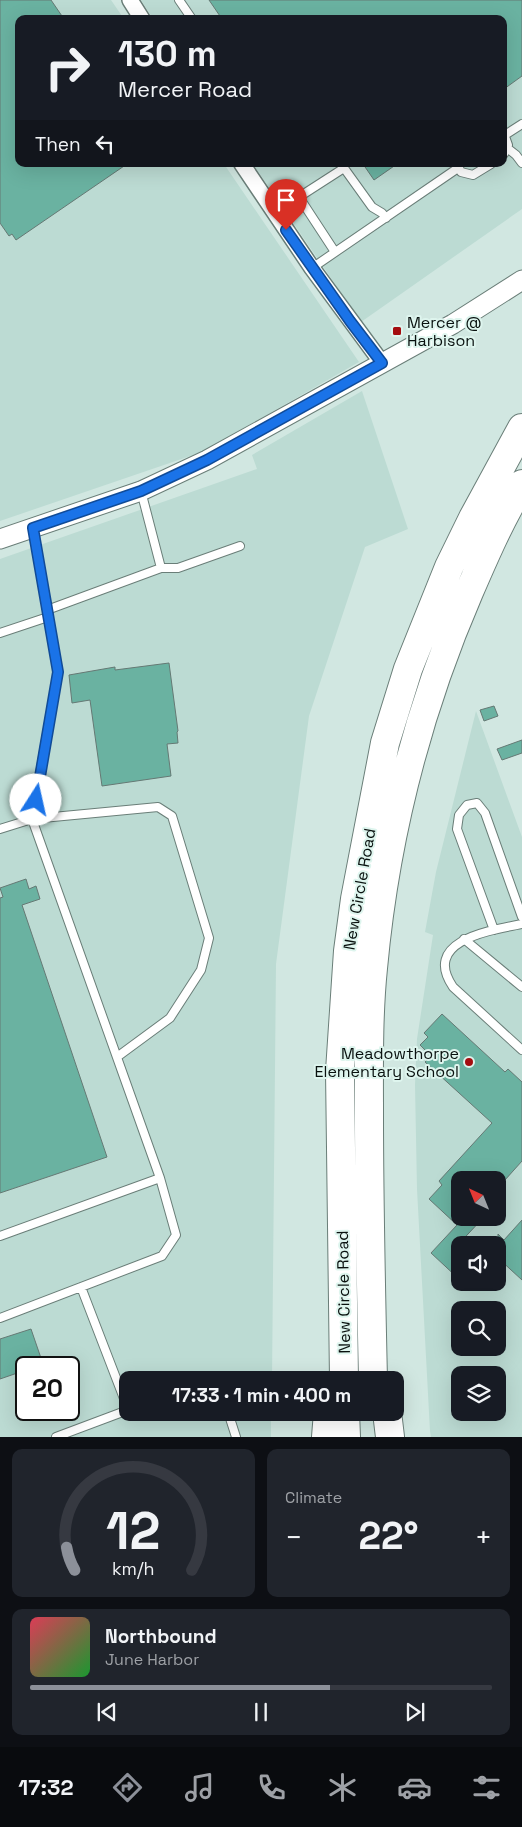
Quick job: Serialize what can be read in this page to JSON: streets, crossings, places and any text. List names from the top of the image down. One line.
{"streets":{"highway":["New Circle Road"]},"places":{"transit":["Mercer @ Harbison"],"other":["Meadowthorpe Elementary School"]},"north":"top left","page":{"turn":["130 m","Mercer Road"],"then":"Then","limit":"20","trip":"17:33 · 1 min · 400 m","tile":"Climate","heat":["−","22°","+"],"song":["Northbound","June Harbor"],"tabs":"17:32","gauge":["12","km/h"]}}
